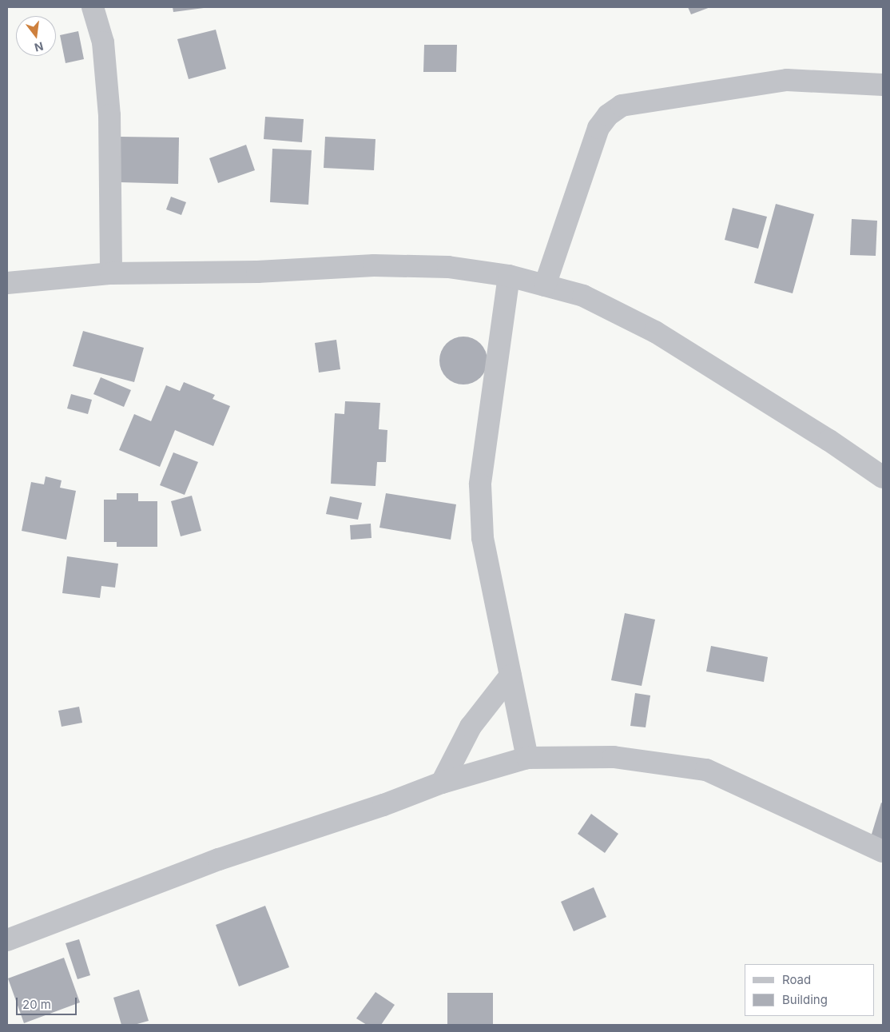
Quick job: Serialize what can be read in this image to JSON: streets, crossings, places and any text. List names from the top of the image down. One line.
{"legend":["Road","Building"],"scale_bar":"20 m","north":"bottom"}
